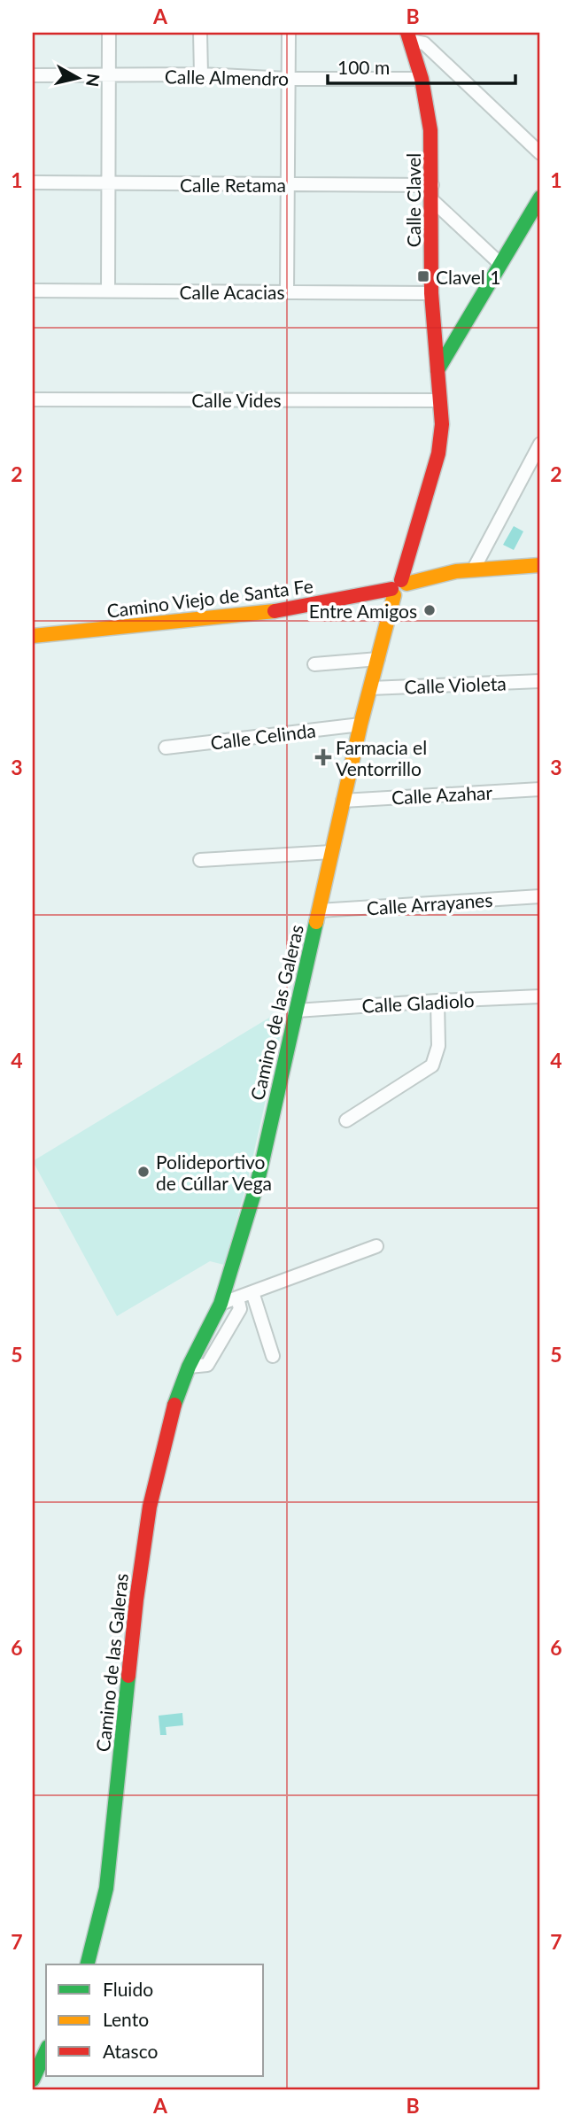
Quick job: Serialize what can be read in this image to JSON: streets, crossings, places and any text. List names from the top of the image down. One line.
{"streets":{"street":["Calle Almendro","Calle Retama","Calle Clavel","Calle Acacias","Calle Vides","Camino Viejo de Santa Fe","Calle Violeta","Calle Celinda","Calle Azahar","Calle Arrayanes","Calle Gladiolo","Camino de las Galeras"]},"crossings":[["Calle Almendro","Calle Clavel"],["Calle Retama","Calle Clavel"],["Calle Clavel","Calle Acacias"],["Calle Clavel","Camino de las Galeras"],["Calle Vides","Camino de las Galeras"],["Camino Viejo de Santa Fe","Camino de las Galeras"],["Calle Violeta","Camino de las Galeras"],["Calle Celinda","Camino de las Galeras"],["Calle Azahar","Camino de las Galeras"],["Calle Arrayanes","Camino de las Galeras"],["Calle Gladiolo","Camino de las Galeras"]],"places":{"transit":["Clavel 1"],"other":["Entre Amigos","Polideportivo de Cúllar Vega"],"health":["Farmacia el Ventorrillo"]},"legend":["Fluido","Lento","Atasco"],"scale_bar":"100 m","north":"right","grid":{"columns":["A","B"],"rows":["1","2","3","4","5","6","7"]}}
